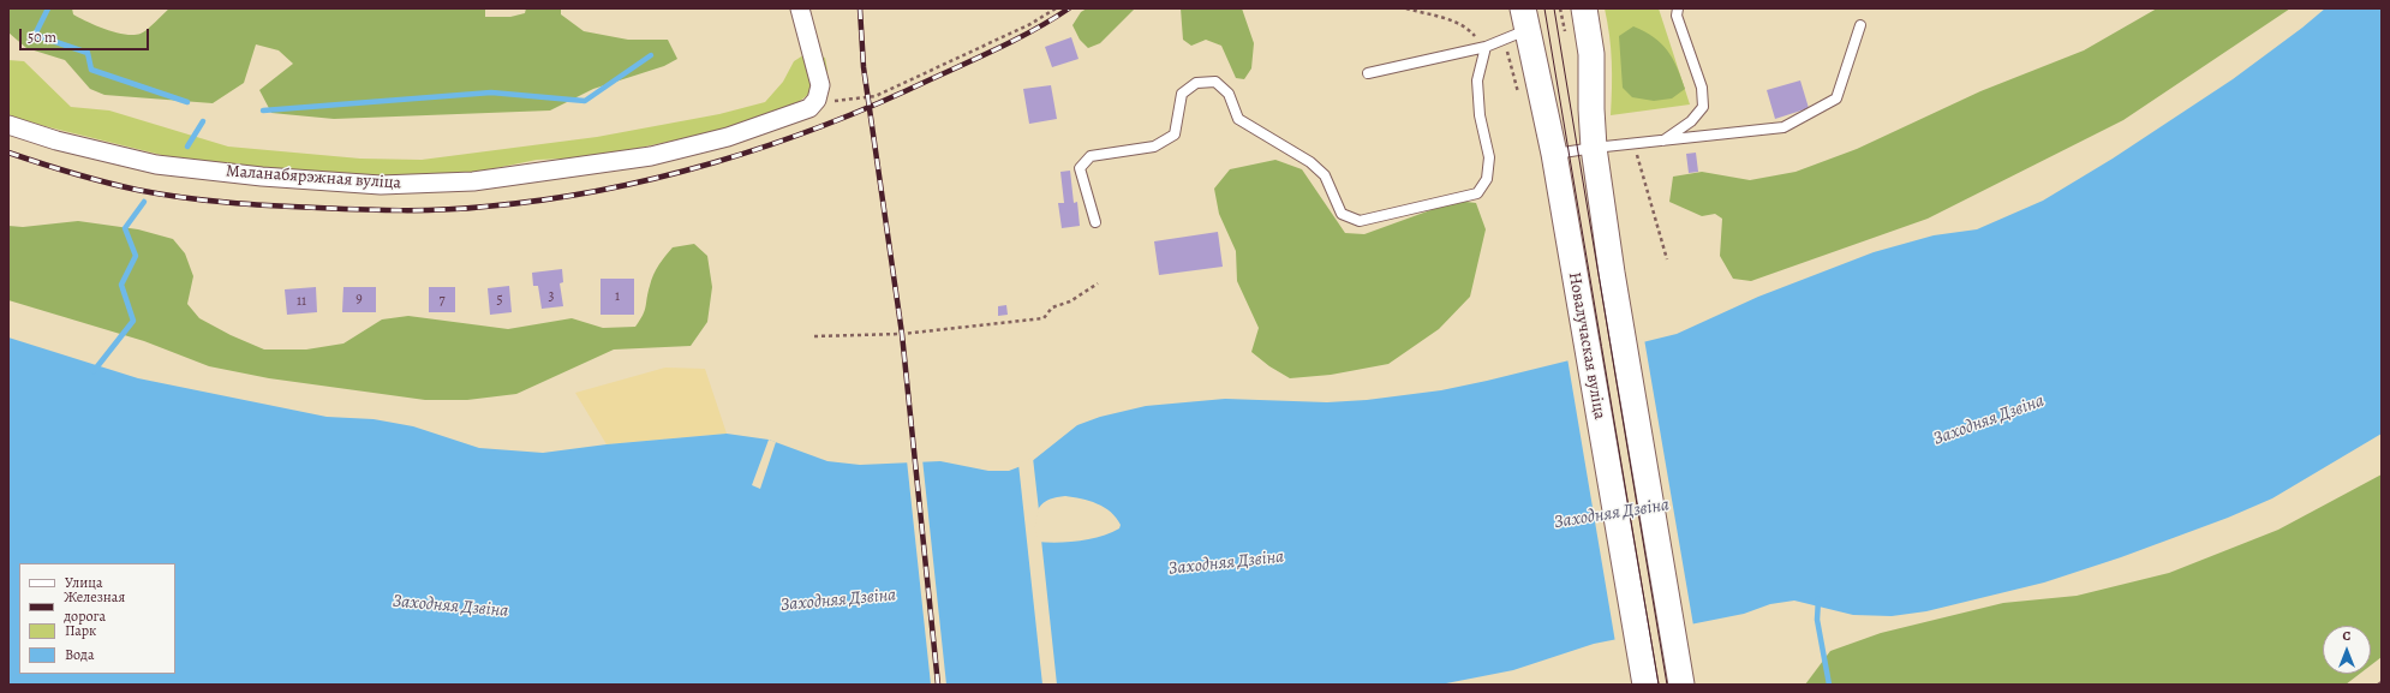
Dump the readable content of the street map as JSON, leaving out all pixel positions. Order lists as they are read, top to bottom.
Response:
{
  "streets": {
    "main road": ["Новалучаская вуліца"],
    "street": ["Маланабярэжная вуліца"]
  },
  "water": ["Заходняя Дзвіна"],
  "house_numbers": [
    "3",
    "1",
    "9",
    "7",
    "5",
    "11"
  ],
  "legend": [
    "Улица",
    "Железная дорога",
    "Парк",
    "Вода"
  ],
  "scale_bar": "50 m",
  "north": "top"
}
